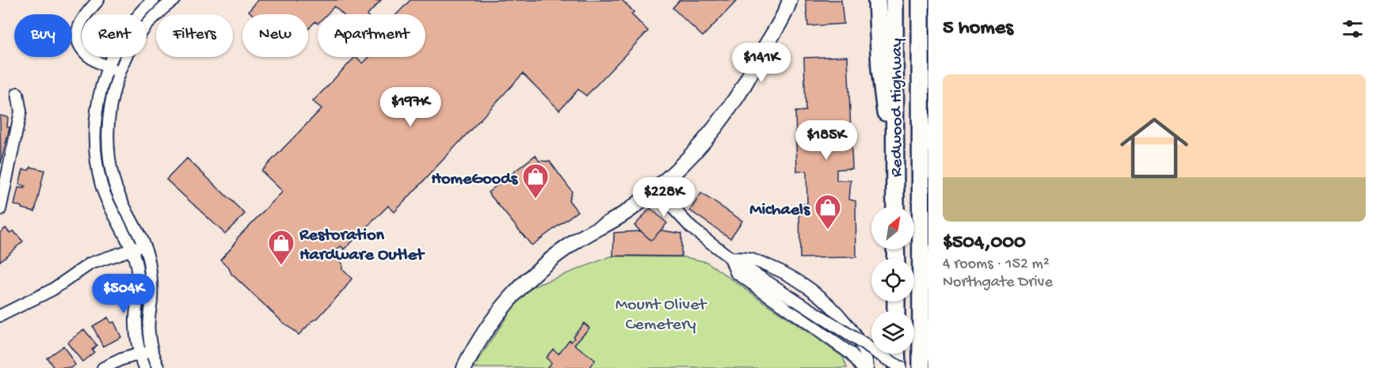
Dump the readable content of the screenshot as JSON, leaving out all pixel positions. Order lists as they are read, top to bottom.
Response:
{
  "streets": {
    "highway": ["Redwood Highway"]
  },
  "parks": ["Mount Olivet Cemetery"],
  "places": {
    "shop": ["HomeGoods", "Michaels", "Restoration Hardware Outlet"]
  },
  "north": "top right",
  "page": {
    "heading": "5 homes",
    "chip": [
      "Buy",
      "Rent",
      "Filters",
      "New",
      "Apartment"
    ],
    "price": [
      "$141K",
      "$197K",
      "$185K",
      "$228K",
      "$504K"
    ],
    "list": [
      {
        "name": "$504,000",
        "note": "4 rooms · 152 m² · Northgate Drive"
      }
    ]
  }
}
